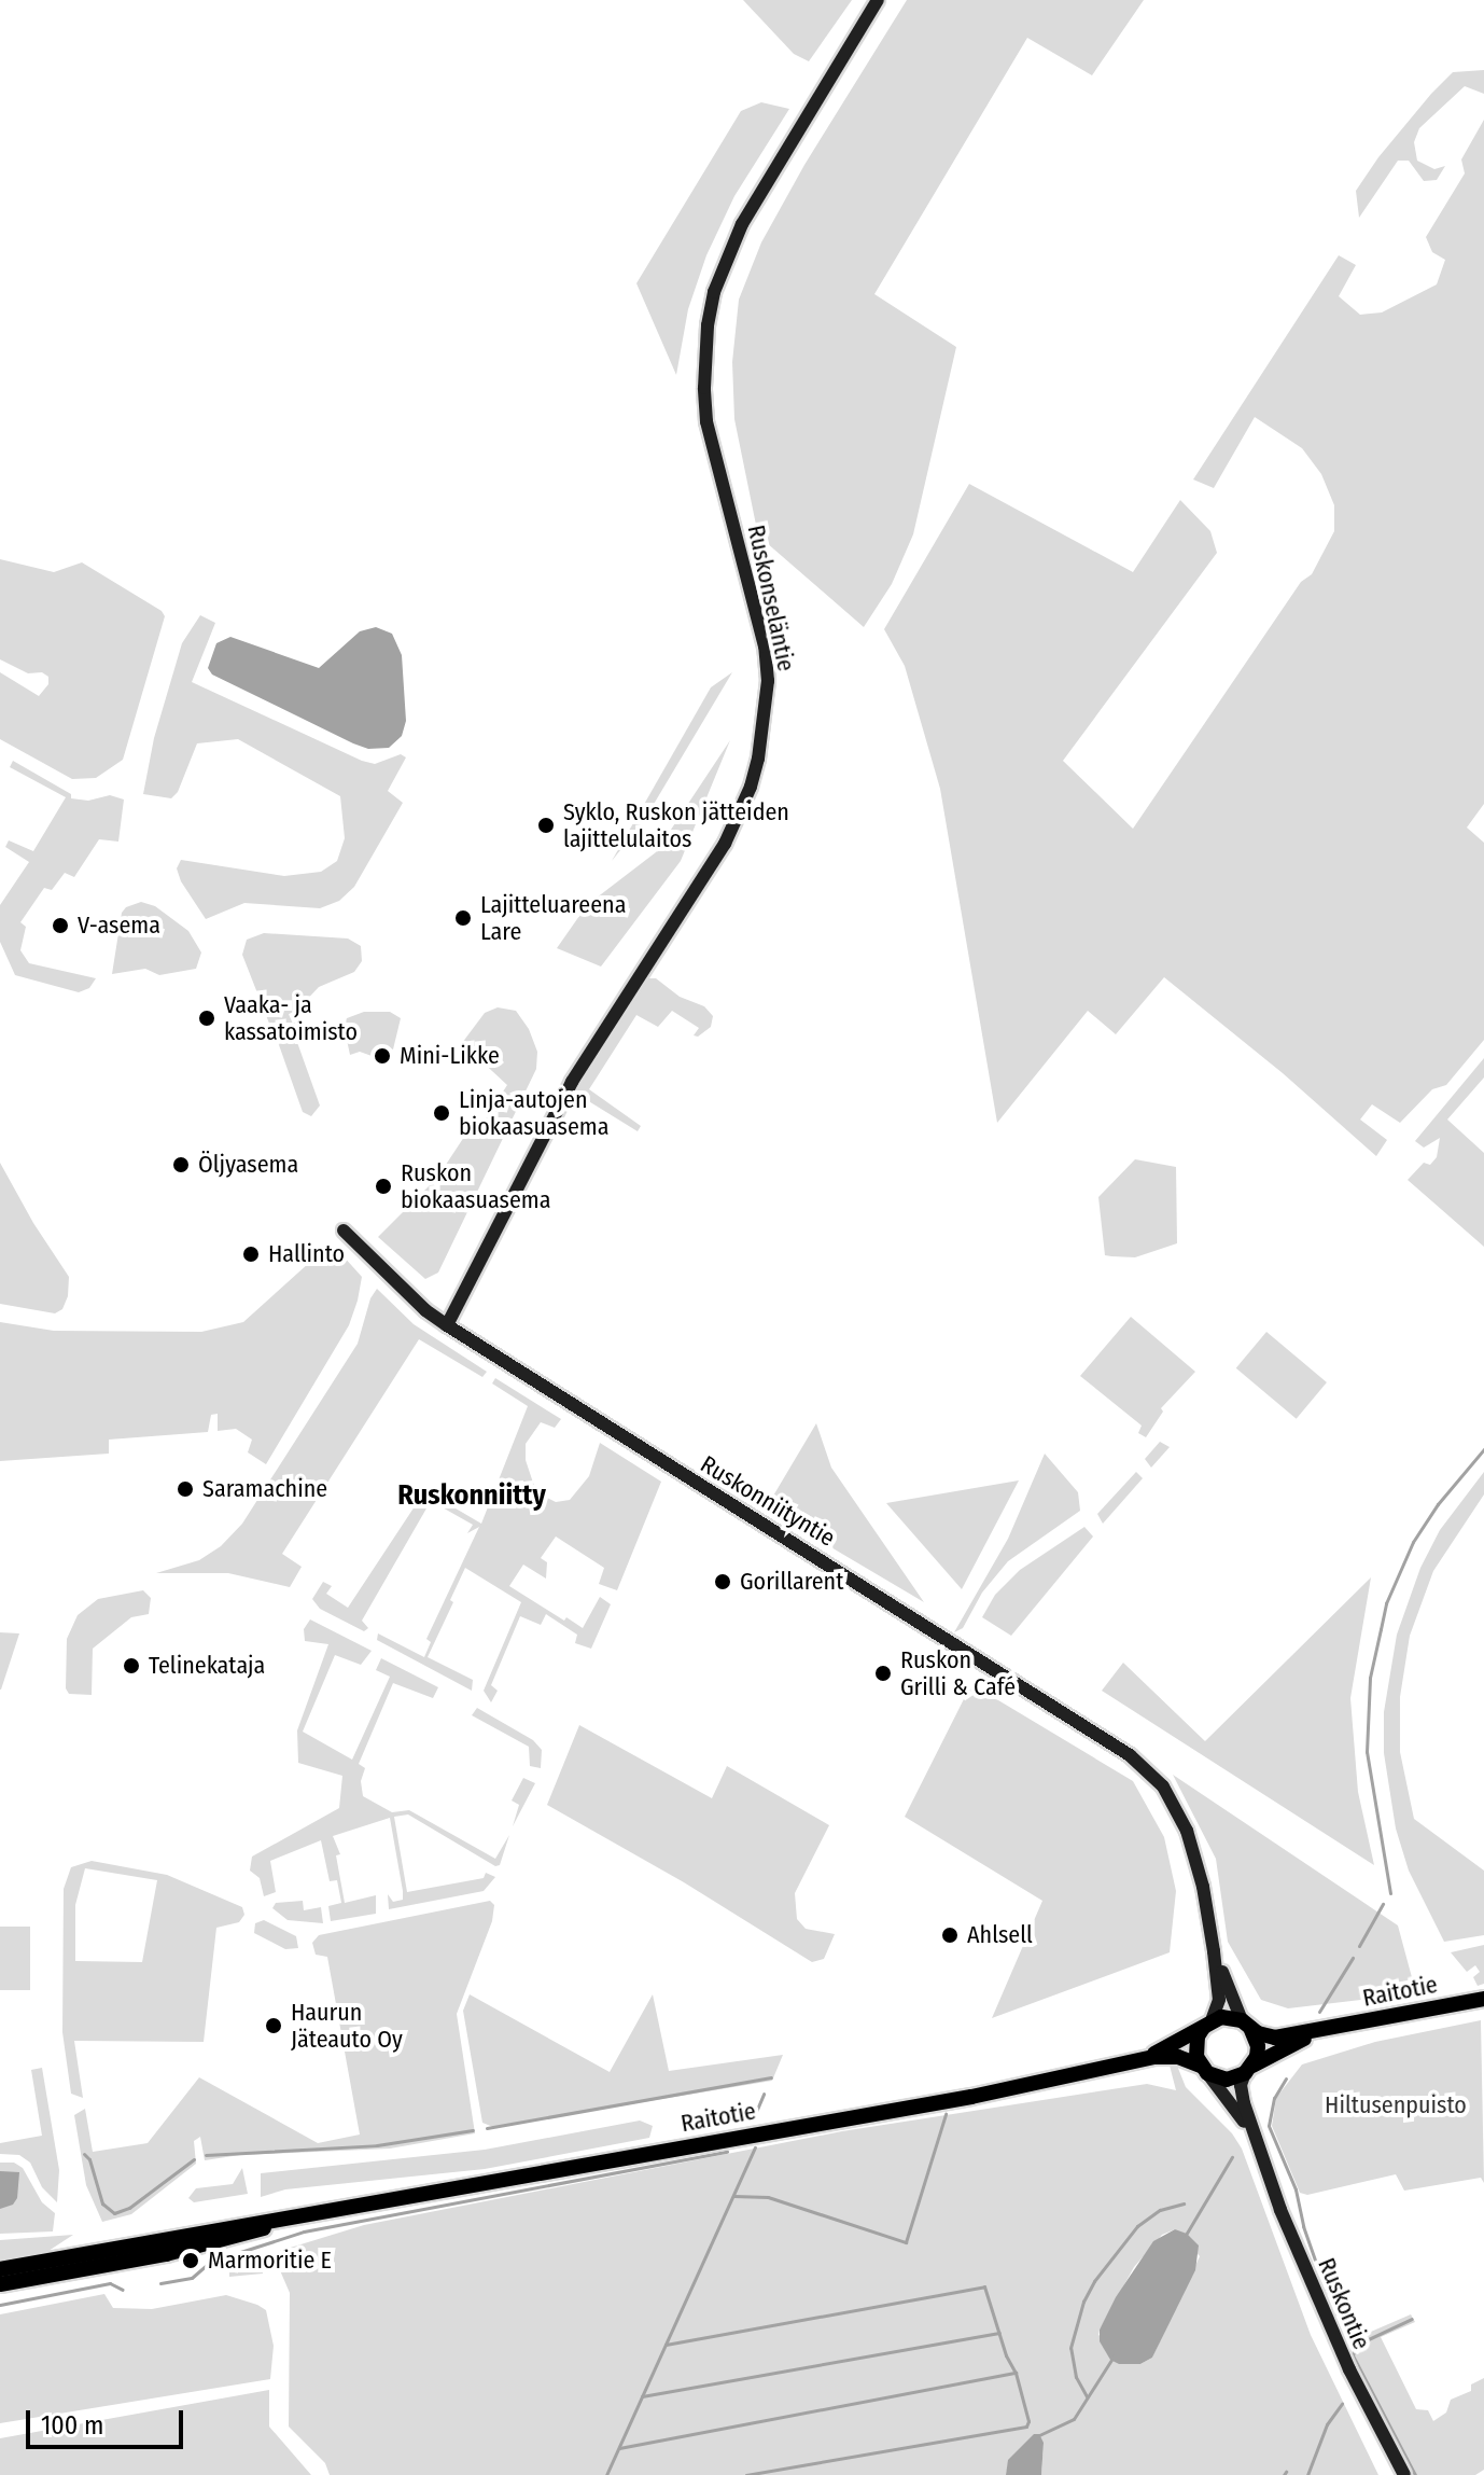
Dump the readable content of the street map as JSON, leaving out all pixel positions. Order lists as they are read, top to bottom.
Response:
{
  "streets": {
    "main road": ["Raitotie"],
    "street": ["Ruskonseläntie", "Ruskonniityntie", "Ruskontie"]
  },
  "crossings": [
    ["Ruskonseläntie", "Ruskonniityntie"],
    ["Ruskonniityntie", "Raitotie"],
    ["Ruskonniityntie", "Ruskontie"],
    ["Raitotie", "Ruskontie"]
  ],
  "districts": ["Ruskonniitty"],
  "parks": ["Hiltusenpuisto"],
  "places": [
    "Syklo, Ruskon jätteiden lajittelulaitos",
    "Lajitteluareena Lare",
    "V-asema",
    "Vaaka- ja kassatoimisto",
    "Mini-Likke",
    "Linja-autojen biokaasuasema",
    "Öljyasema",
    "Ruskon biokaasuasema",
    "Hallinto",
    "Saramachine",
    "Gorillarent",
    "Telinekataja",
    "Ruskon Grilli & Café",
    "Ahlsell",
    "Haurun Jäteauto Oy",
    "Marmoritie E"
  ],
  "scale_bar": "100 m"
}
